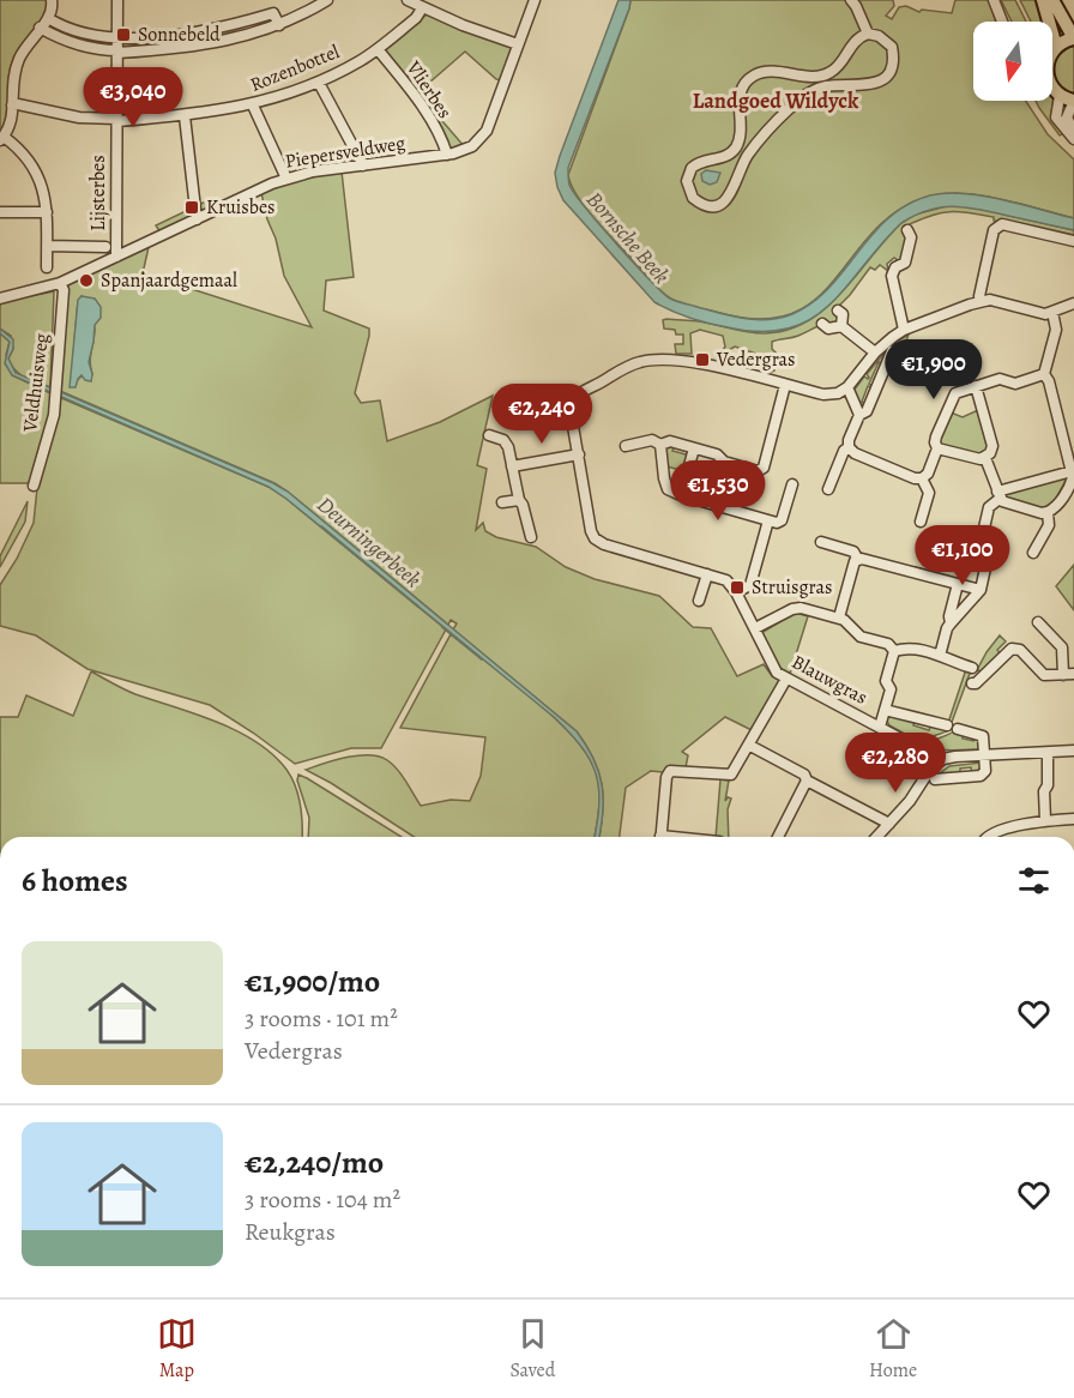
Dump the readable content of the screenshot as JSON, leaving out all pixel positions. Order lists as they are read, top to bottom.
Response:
{
  "streets": {
    "street": [
      "Rozenbottel",
      "Vlierbes",
      "Piepersveldweg",
      "Lijsterbes",
      "Veldhuisweg",
      "Blauwgras"
    ]
  },
  "crossings": [
    ["Rozenbottel", "Vlierbes"],
    ["Rozenbottel", "Lijsterbes"],
    ["Vlierbes", "Piepersveldweg"],
    ["Piepersveldweg", "Lijsterbes"],
    ["Piepersveldweg", "Veldhuisweg"]
  ],
  "districts": ["Landgoed Wildyck"],
  "water": ["Bornsche Beek", "Deurningerbeek"],
  "places": {
    "transit": [
      "Sonnebeld",
      "Kruisbes",
      "Vedergras",
      "Struisgras"
    ],
    "other": ["Spanjaardgemaal"]
  },
  "north": "bottom",
  "page": {
    "price": [
      "€3,040",
      "€1,900",
      "€2,240",
      "€1,530",
      "€1,100",
      "€2,280"
    ],
    "heading": "6 homes",
    "list": [
      {
        "name": "€1,900/mo",
        "note": "3 rooms · 101 m² · Vedergras"
      },
      {
        "name": "€2,240/mo",
        "note": "3 rooms · 104 m² · Reukgras"
      }
    ],
    "tabs": ["Map", "Saved", "Home"]
  }
}
